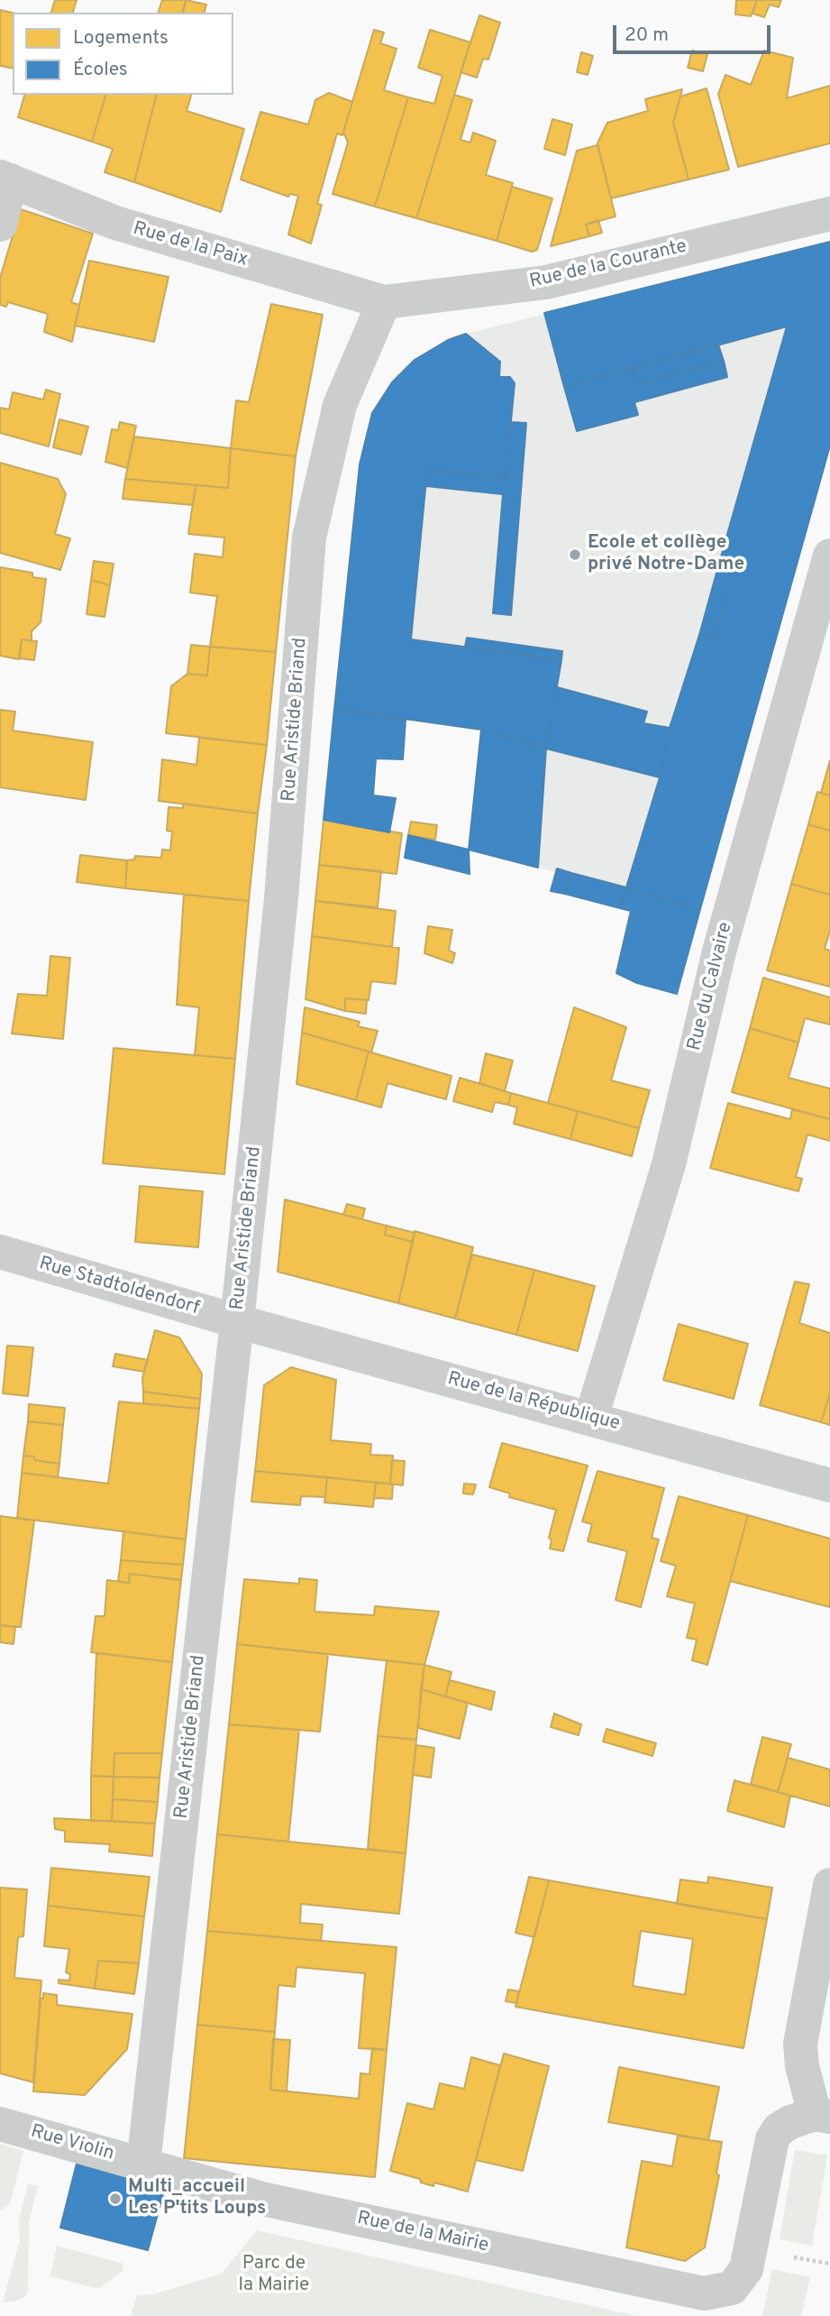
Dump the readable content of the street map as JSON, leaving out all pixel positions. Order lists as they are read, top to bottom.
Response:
{
  "streets": {
    "street": [
      "Rue de la Paix",
      "Rue de la Courante",
      "Rue Aristide Briand",
      "Rue du Calvaire",
      "Rue Stadtoldendorf",
      "Rue de la République",
      "Rue Violin",
      "Rue de la Mairie"
    ]
  },
  "crossings": [
    ["Rue de la Paix", "Rue de la Courante"],
    ["Rue de la Paix", "Rue Aristide Briand"],
    ["Rue de la Courante", "Rue Aristide Briand"],
    ["Rue Aristide Briand", "Rue Stadtoldendorf"],
    ["Rue Aristide Briand", "Rue de la République"],
    ["Rue Aristide Briand", "Rue Violin"],
    ["Rue Aristide Briand", "Rue de la Mairie"],
    ["Rue du Calvaire", "Rue de la République"],
    ["Rue Stadtoldendorf", "Rue de la République"],
    ["Rue Violin", "Rue de la Mairie"]
  ],
  "parks": ["Parc de la Mairie"],
  "places": ["Ecole et collège privé Notre-Dame", "Multi_accueil Les P'tits Loups"],
  "legend": ["Logements", "Écoles"],
  "scale_bar": "20 m"
}
